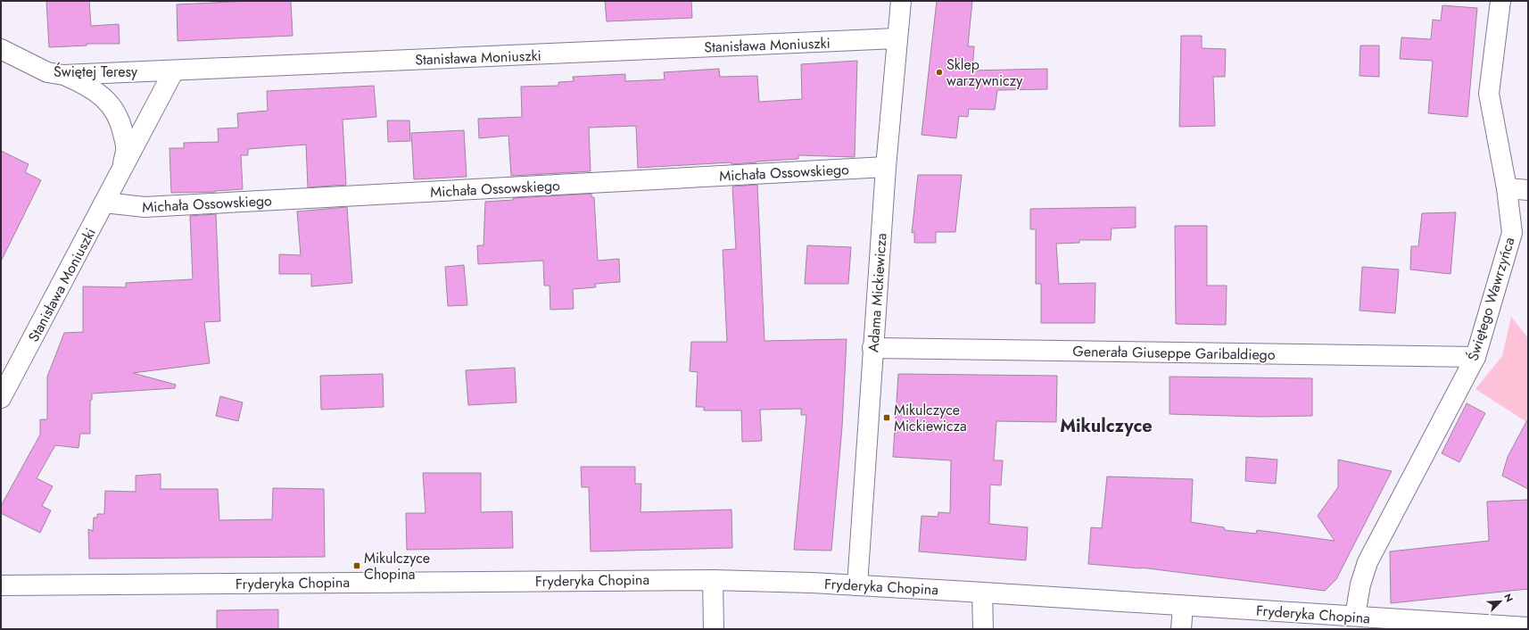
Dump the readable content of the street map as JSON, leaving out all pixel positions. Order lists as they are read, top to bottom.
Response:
{
  "streets": {
    "street": [
      "Stanisława Moniuszki",
      "Świętej Teresy",
      "Michała Ossowskiego",
      "Adama Mickiewicza",
      "Świętego Wawrzyńca",
      "Generała Giuseppe Garibaldiego",
      "Fryderyka Chopina"
    ]
  },
  "crossings": [
    ["Stanisława Moniuszki", "Świętej Teresy"],
    ["Stanisława Moniuszki", "Michała Ossowskiego"],
    ["Stanisława Moniuszki", "Adama Mickiewicza"],
    ["Michała Ossowskiego", "Adama Mickiewicza"],
    ["Adama Mickiewicza", "Generała Giuseppe Garibaldiego"],
    ["Adama Mickiewicza", "Fryderyka Chopina"],
    ["Świętego Wawrzyńca", "Generała Giuseppe Garibaldiego"],
    ["Świętego Wawrzyńca", "Fryderyka Chopina"]
  ],
  "districts": ["Mikulczyce"],
  "places": {
    "other": ["Sklep warzywniczy"],
    "transit": ["Mikulczyce Mickiewicza", "Mikulczyce Chopina"]
  },
  "north": "top right"
}
